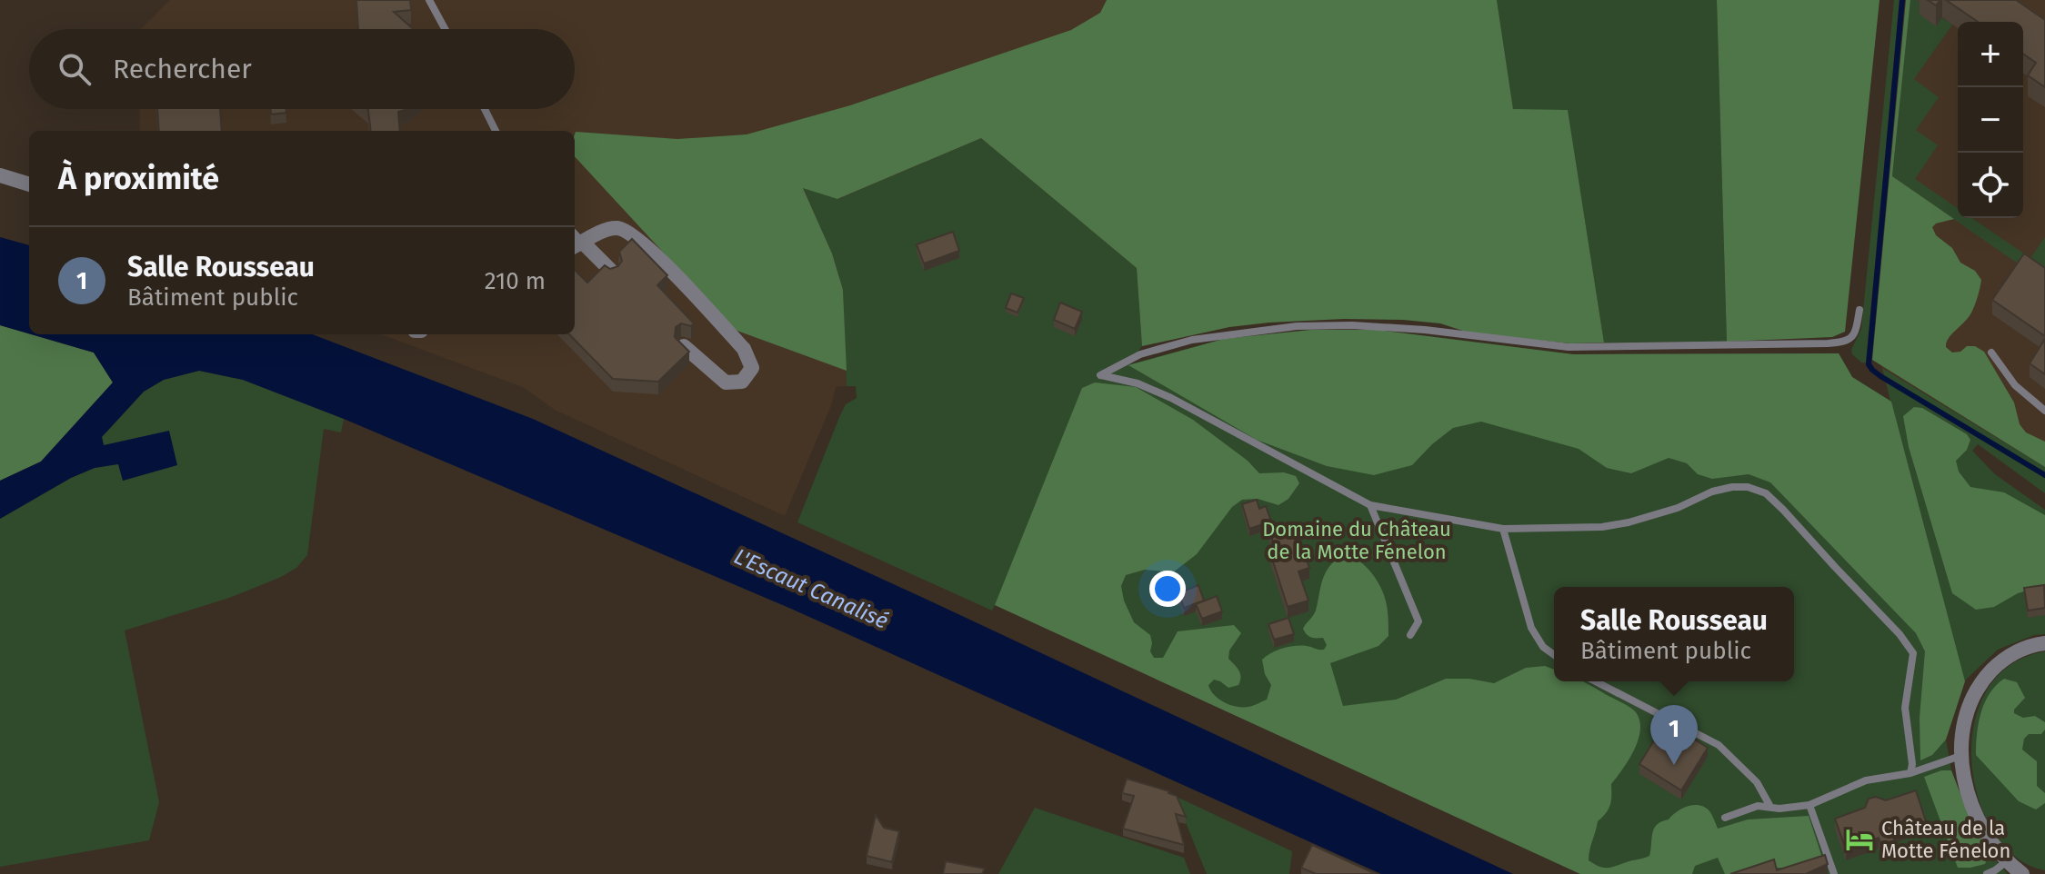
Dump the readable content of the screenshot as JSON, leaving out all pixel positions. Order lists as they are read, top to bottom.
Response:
{
  "water": ["L'Escaut Canalisé"],
  "parks": ["Domaine du Château de la Motte Fénelon"],
  "places": {
    "hotel": ["Château de la Motte Fénelon"]
  },
  "page": {
    "map_buttons": ["+", "−"],
    "search": "Rechercher",
    "heading": "À proximité",
    "list": [
      {
        "mark": "1",
        "name": "Salle Rousseau",
        "note": "Bâtiment public",
        "value": "210 m"
      }
    ],
    "popup": ["Salle Rousseau", "Bâtiment public"],
    "pins": "1"
  }
}
